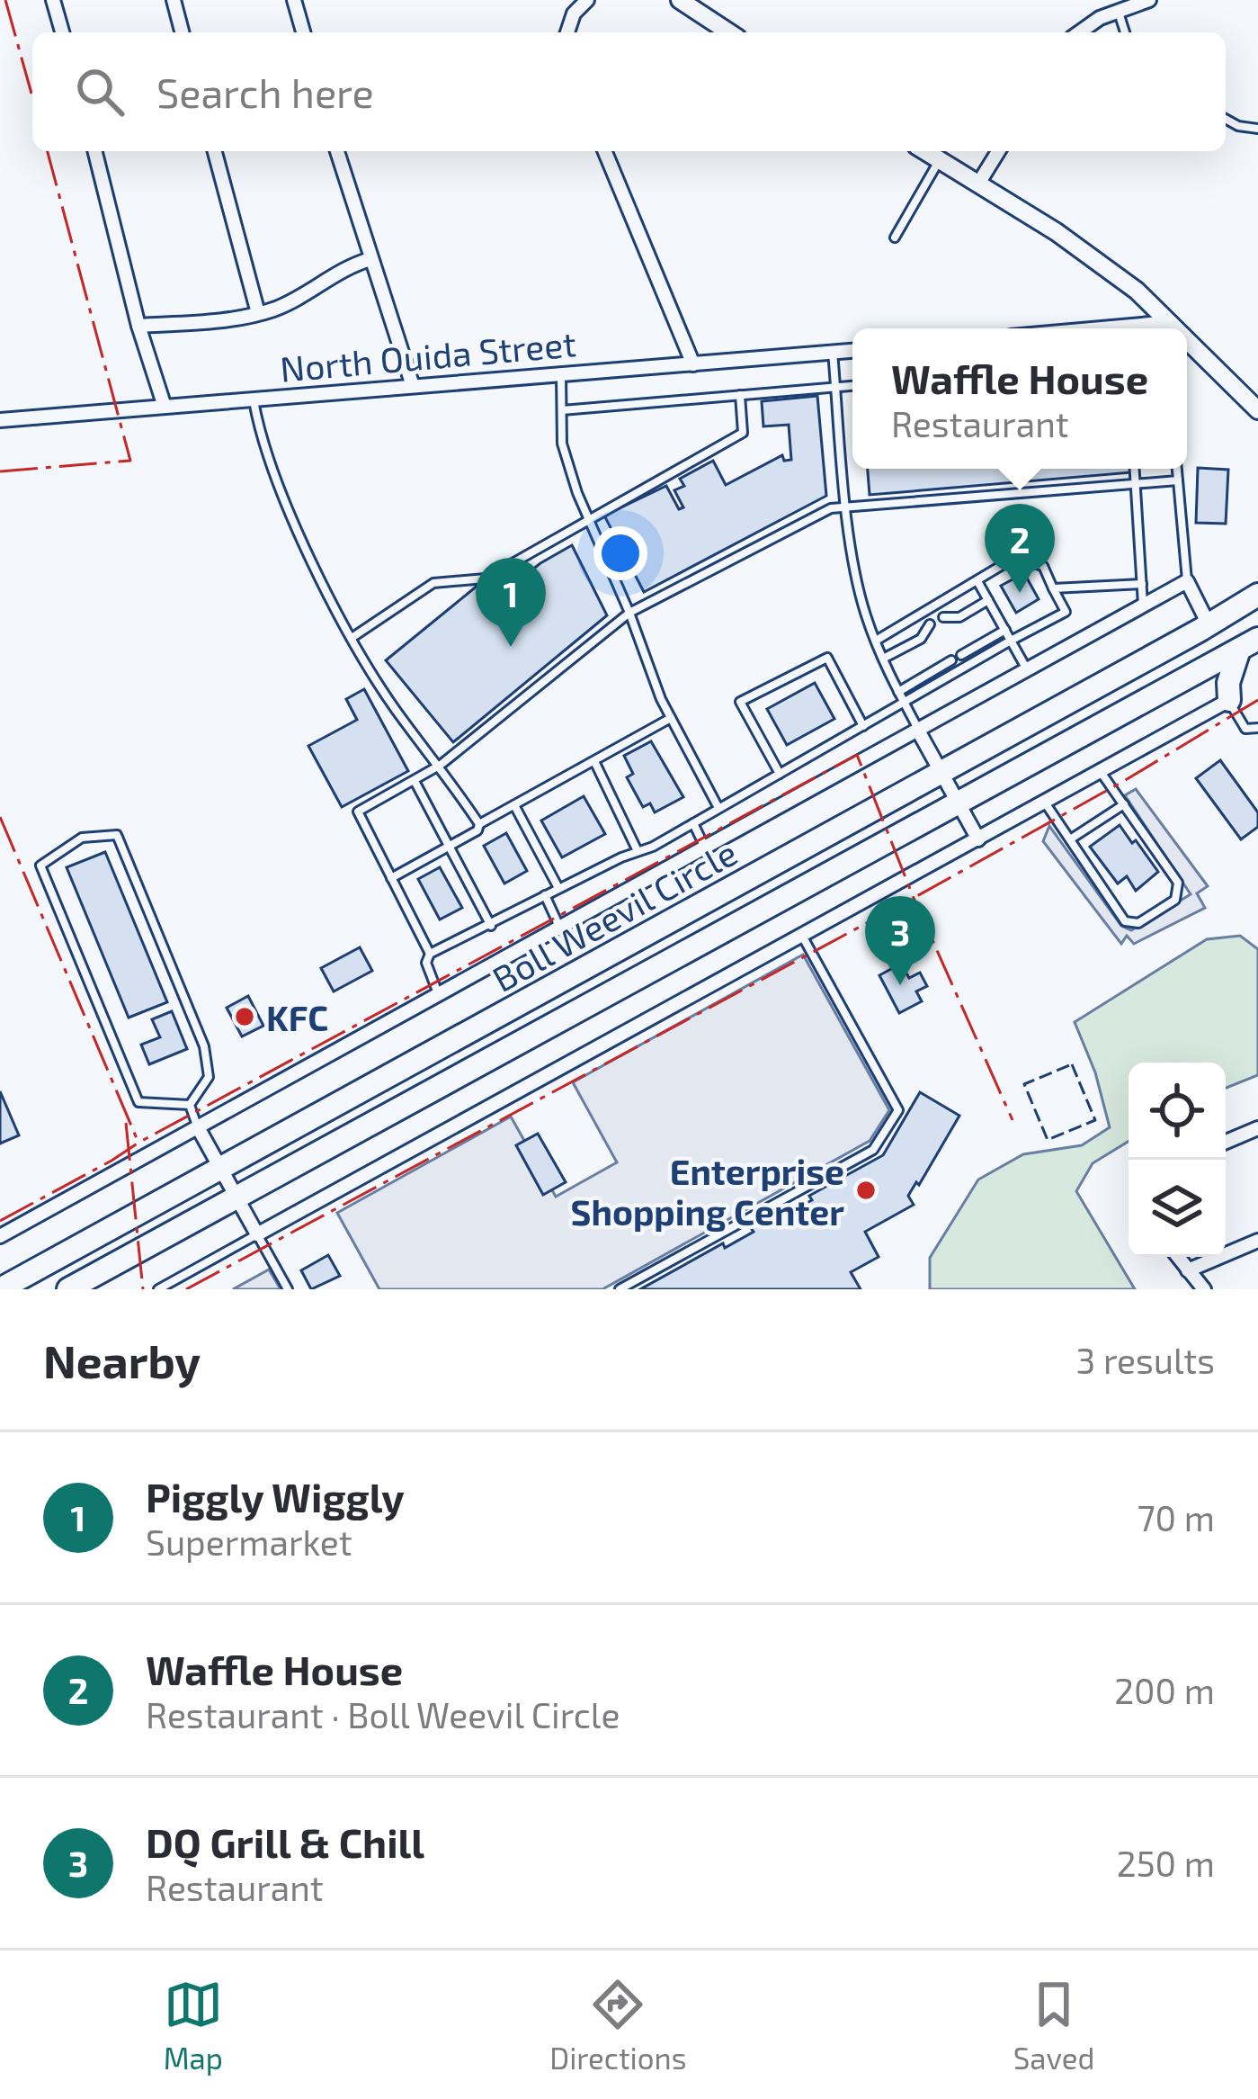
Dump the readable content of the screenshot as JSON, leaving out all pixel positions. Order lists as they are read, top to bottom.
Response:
{
  "streets": {
    "highway": ["Boll Weevil Circle"],
    "street": ["North Ouida Street"]
  },
  "places": ["KFC", "Enterprise Shopping Center"],
  "page": {
    "search": "Search here",
    "popup": ["Waffle House", "Restaurant"],
    "pins": ["2", "1", "3"],
    "heading": ["Nearby", "3 results"],
    "list": [
      {
        "mark": "1",
        "name": "Piggly Wiggly",
        "note": "Supermarket",
        "value": "70 m"
      },
      {
        "mark": "2",
        "name": "Waffle House",
        "note": "Restaurant · Boll Weevil Circle",
        "value": "200 m"
      },
      {
        "mark": "3",
        "name": "DQ Grill & Chill",
        "note": "Restaurant",
        "value": "250 m"
      }
    ],
    "nav": ["Map", "Directions", "Saved"]
  }
}
